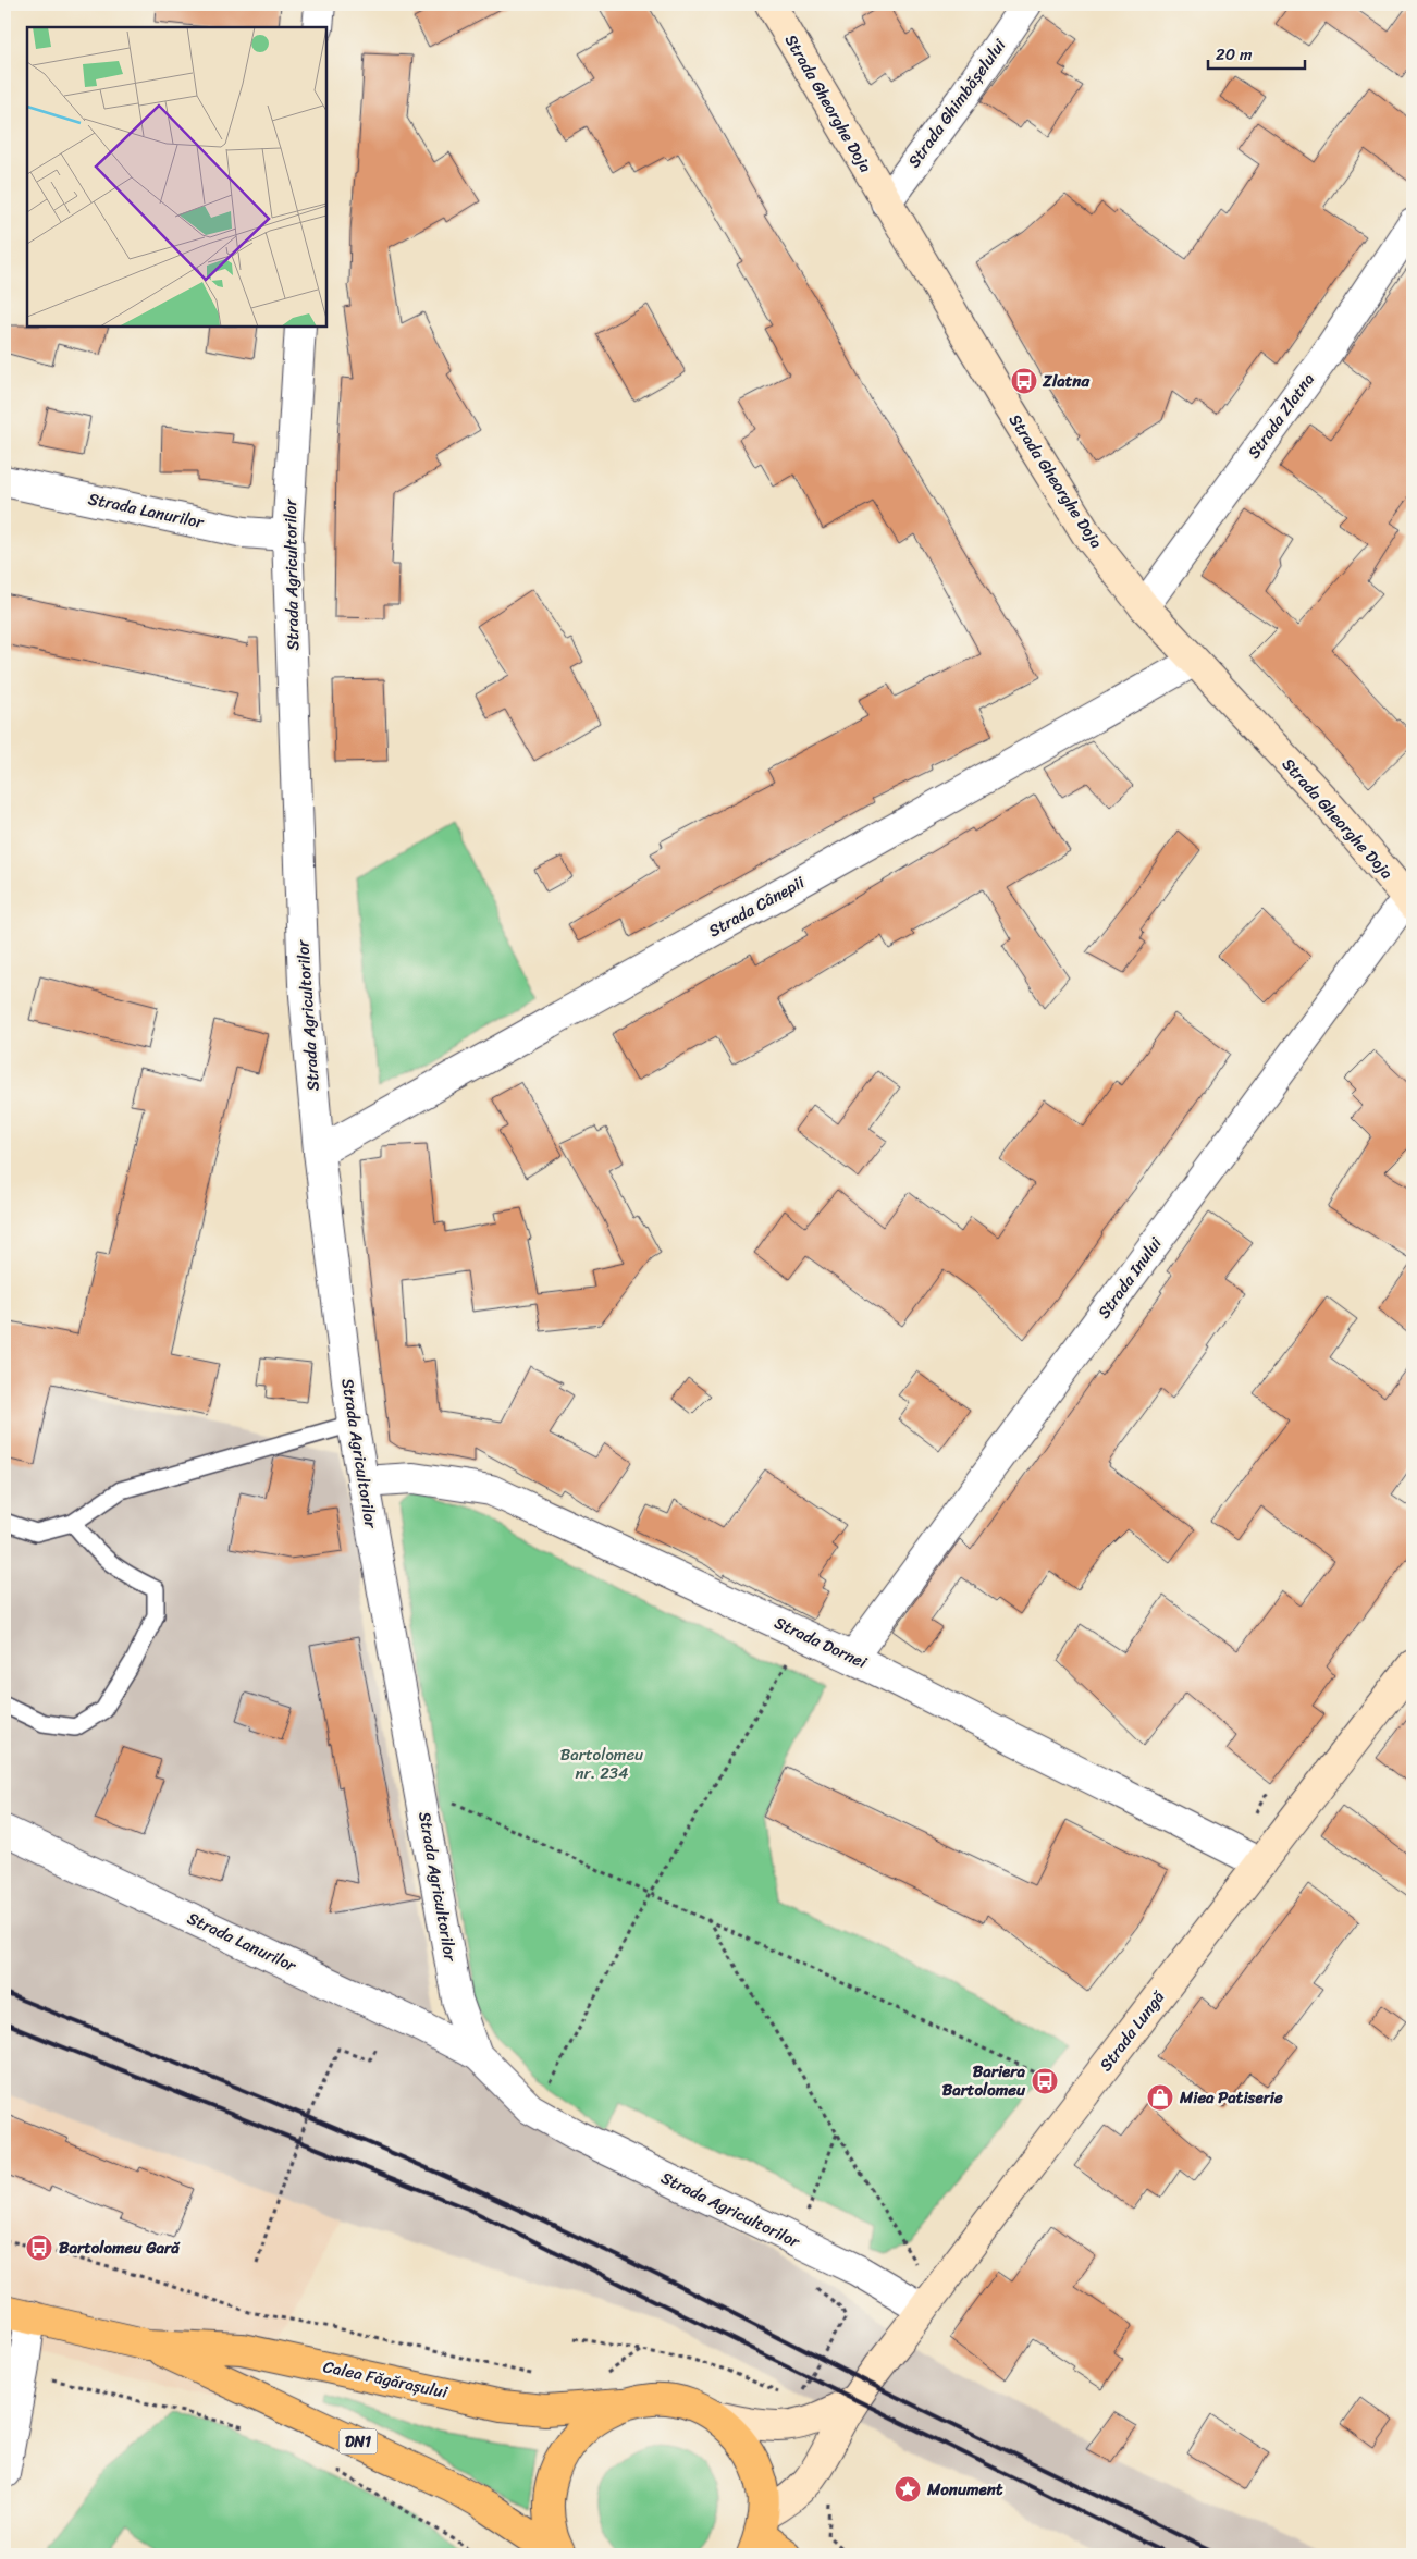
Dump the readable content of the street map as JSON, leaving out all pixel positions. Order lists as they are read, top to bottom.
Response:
{
  "streets": {
    "main road": [
      "Strada Gheorghe Doja",
      "Strada Lungă",
      "Calea Făgărașului",
      "DN1"
    ],
    "street": [
      "Strada Ghimbășelului",
      "Strada Zlatna",
      "Strada Lanurilor",
      "Strada Agricultorilor",
      "Strada Cânepii",
      "Strada Inului",
      "Strada Dornei"
    ]
  },
  "crossings": [
    ["Strada Gheorghe Doja", "Strada Ghimbășelului"],
    ["Strada Gheorghe Doja", "Strada Zlatna"],
    ["Strada Gheorghe Doja", "Strada Cânepii"],
    ["Strada Gheorghe Doja", "Strada Inului"],
    ["Strada Lanurilor", "Strada Agricultorilor"],
    ["Strada Agricultorilor", "Strada Cânepii"],
    ["Strada Agricultorilor", "Strada Dornei"],
    ["Strada Agricultorilor", "Strada Lungă"],
    ["Strada Inului", "Strada Dornei"],
    ["Strada Dornei", "Strada Lungă"],
    ["Strada Lungă", "DN1"],
    ["Calea Făgărașului", "DN1"]
  ],
  "parks": ["Bartolomeu nr. 234"],
  "places": {
    "bus stop": ["Zlatna", "Bariera Bartolomeu", "Bartolomeu Gară"],
    "shop": ["Miea Patiserie"],
    "place": ["Monument"]
  },
  "scale_bar": "20 m"
}
